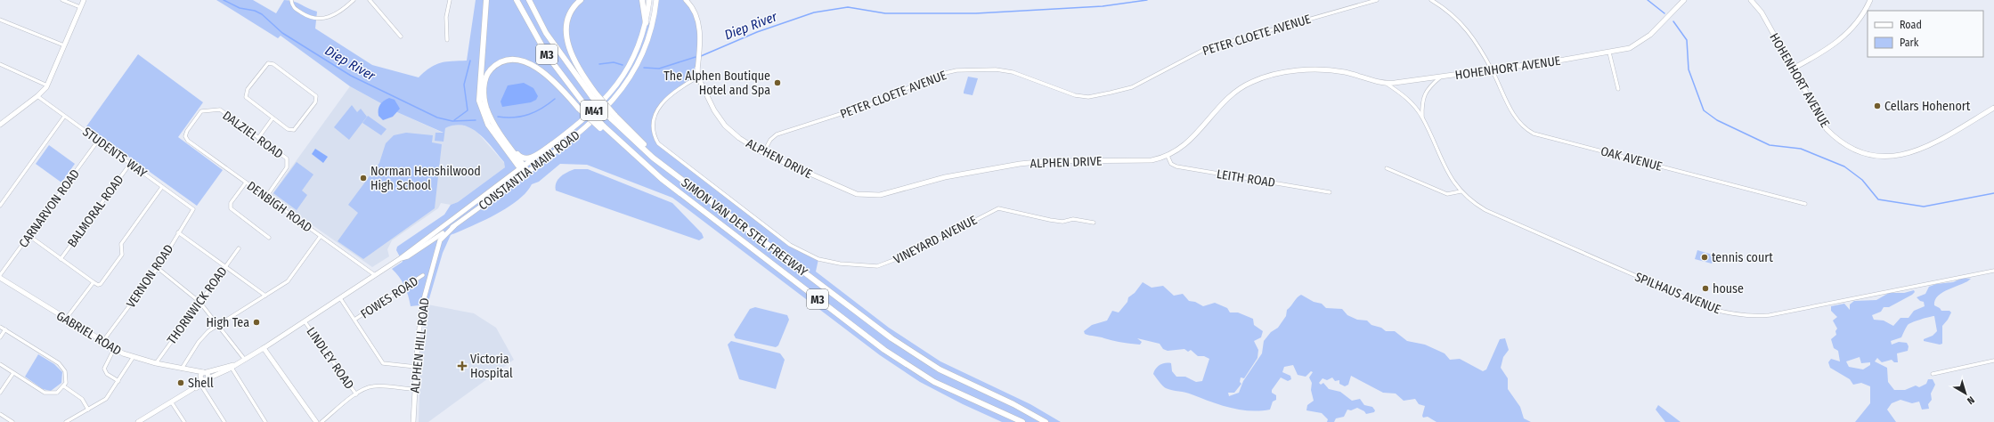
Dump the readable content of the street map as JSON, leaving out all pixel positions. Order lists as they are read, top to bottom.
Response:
{
  "streets": {
    "highway": ["M3", "SIMON VAN DER STEL FREEWAY"],
    "main road": ["M41", "CONSTANTIA MAIN ROAD"],
    "street": [
      "PETER CLOETE AVENUE",
      "HOHENHORT AVENUE",
      "DALZIEL ROAD",
      "STUDENTS WAY",
      "ALPHEN DRIVE",
      "OAK AVENUE",
      "LEITH ROAD",
      "DENBIGH ROAD",
      "CARNARVON ROAD",
      "BALMORAL ROAD",
      "VINEYARD AVENUE",
      "VERNON ROAD",
      "SPILHAUS AVENUE",
      "FOWES ROAD",
      "THORNWICK ROAD",
      "GABRIEL ROAD",
      "ALPHEN HILL ROAD",
      "LINDLEY ROAD"
    ]
  },
  "crossings": [
    ["PETER CLOETE AVENUE", "ALPHEN DRIVE"],
    ["M3", "SIMON VAN DER STEL FREEWAY"],
    ["HOHENHORT AVENUE", "ALPHEN DRIVE"],
    ["HOHENHORT AVENUE", "OAK AVENUE"],
    ["HOHENHORT AVENUE", "SPILHAUS AVENUE"],
    ["M41", "CONSTANTIA MAIN ROAD"],
    ["M41", "GABRIEL ROAD"],
    ["DALZIEL ROAD", "DENBIGH ROAD"],
    ["STUDENTS WAY", "CARNARVON ROAD"],
    ["STUDENTS WAY", "BALMORAL ROAD"],
    ["STUDENTS WAY", "VERNON ROAD"],
    ["ALPHEN DRIVE", "LEITH ROAD"],
    ["ALPHEN DRIVE", "VINEYARD AVENUE"],
    ["ALPHEN DRIVE", "SPILHAUS AVENUE"],
    ["CONSTANTIA MAIN ROAD", "DENBIGH ROAD"],
    ["CONSTANTIA MAIN ROAD", "GABRIEL ROAD"],
    ["CONSTANTIA MAIN ROAD", "ALPHEN HILL ROAD"],
    ["CONSTANTIA MAIN ROAD", "LINDLEY ROAD"],
    ["CARNARVON ROAD", "GABRIEL ROAD"],
    ["VERNON ROAD", "GABRIEL ROAD"],
    ["THORNWICK ROAD", "GABRIEL ROAD"]
  ],
  "water": ["Diep River"],
  "places": {
    "other": [
      "The Alphen Boutique Hotel and Spa",
      "Cellars Hohenort",
      "Norman Henshilwood High School",
      "tennis court",
      "house",
      "High Tea",
      "Shell"
    ],
    "health": ["Victoria Hospital"]
  },
  "legend": ["Road", "Park"],
  "north": "bottom right"
}
